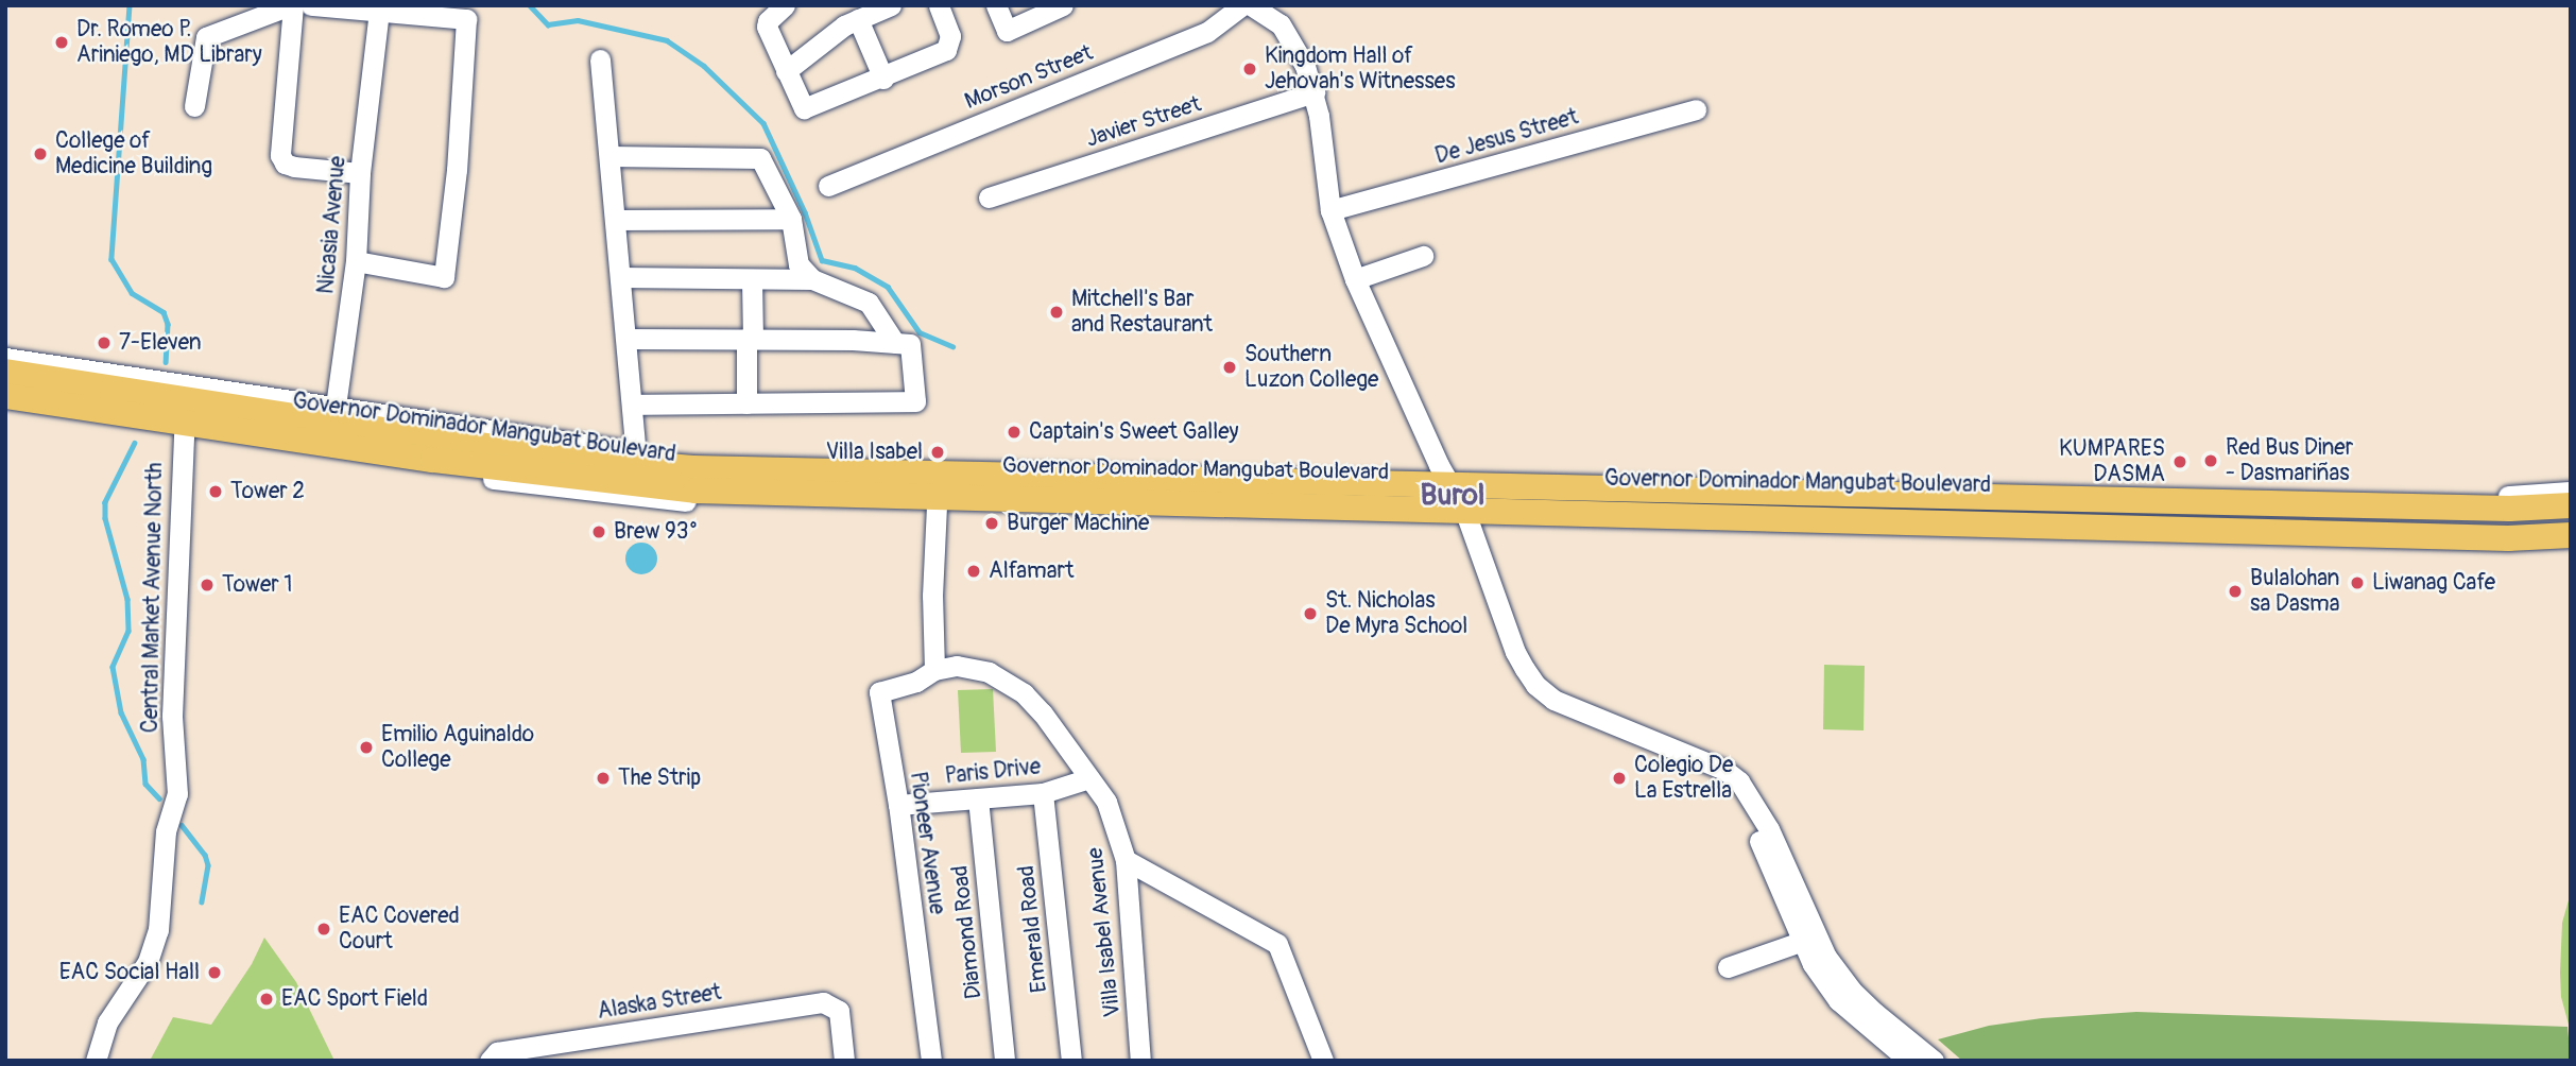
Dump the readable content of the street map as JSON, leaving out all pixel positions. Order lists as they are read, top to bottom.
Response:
{
  "streets": {
    "main road": ["Governor Dominador Mangubat Boulevard"],
    "street": [
      "Morson Street",
      "Javier Street",
      "De Jesus Street",
      "Nicasia Avenue",
      "Central Market Avenue North",
      "Paris Drive",
      "Pioneer Avenue",
      "Emerald Road",
      "Diamond Road",
      "Villa Isabel Avenue",
      "Alaska Street"
    ]
  },
  "crossings": [
    ["Nicasia Avenue", "Governor Dominador Mangubat Boulevard"],
    ["Governor Dominador Mangubat Boulevard", "Central Market Avenue North"],
    ["Paris Drive", "Pioneer Avenue"],
    ["Paris Drive", "Emerald Road"],
    ["Paris Drive", "Diamond Road"],
    ["Paris Drive", "Villa Isabel Avenue"],
    ["Pioneer Avenue", "Villa Isabel Avenue"]
  ],
  "districts": ["Burol"],
  "places": [
    "Dr. Romeo P. Ariniego, MD Library",
    "Kingdom Hall of Jehovah's Witnesses",
    "College of Medicine Building",
    "Mitchell's Bar and Restaurant",
    "7-Eleven",
    "Southern Luzon College",
    "Captain's Sweet Galley",
    "Villa Isabel",
    "Red Bus Diner - Dasmariñas",
    "KUMPARES DASMA",
    "Tower 2",
    "Burger Machine",
    "Brew 93°",
    "Alfamart",
    "Liwanag Cafe",
    "Tower 1",
    "Bulalohan sa Dasma",
    "St. Nicholas De Myra School",
    "Emilio Aguinaldo College",
    "The Strip",
    "Colegio De La Estrella",
    "EAC Covered Court",
    "EAC Social Hall",
    "EAC Sport Field"
  ]
}
